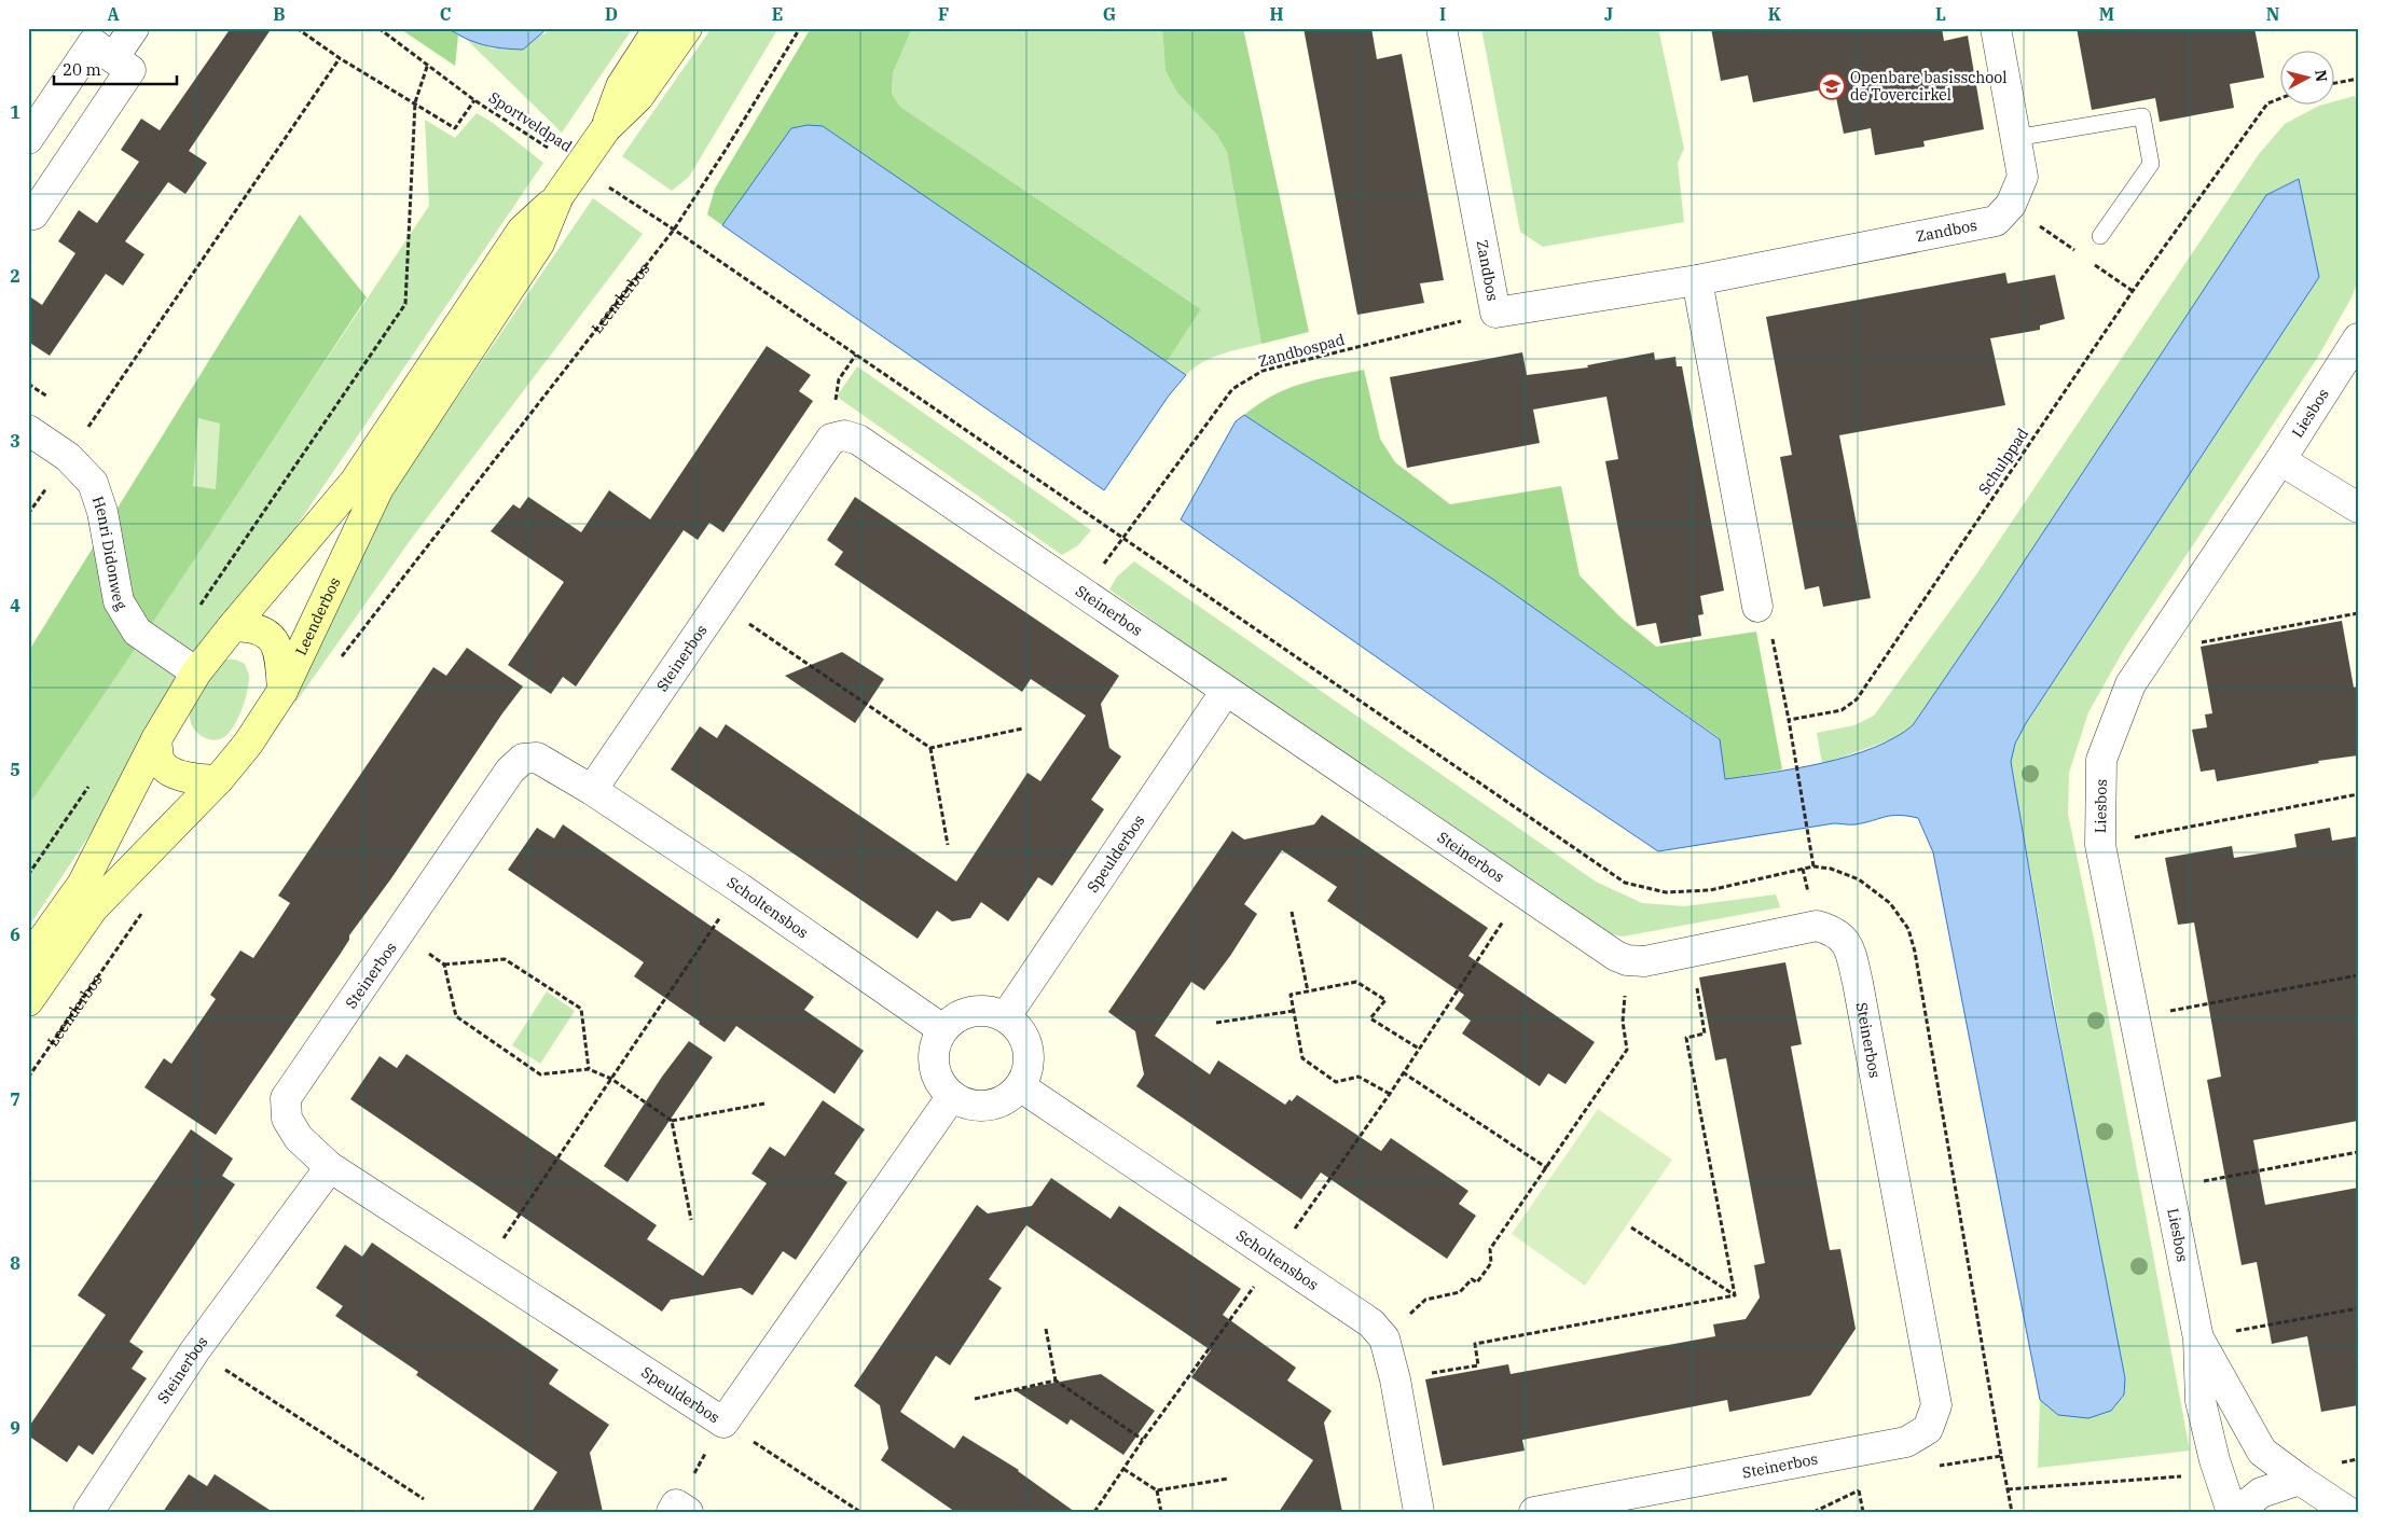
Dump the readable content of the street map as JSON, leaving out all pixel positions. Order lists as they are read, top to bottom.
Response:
{
  "streets": {
    "main road": ["Leenderbos"],
    "street": [
      "Zandbos",
      "Liesbos",
      "Henri Didonweg",
      "Steinerbos",
      "Speulderbos",
      "Scholtensbos"
    ],
    "path": ["Sportveldpad", "Zandbospad", "Schulppad"]
  },
  "crossings": [
    ["Zandbos", "Zandbospad"],
    ["Leenderbos", "Henri Didonweg"],
    ["Steinerbos", "Speulderbos"],
    ["Steinerbos", "Scholtensbos"],
    ["Speulderbos", "Scholtensbos"]
  ],
  "places": {
    "school or university": ["Openbare basisschool de Tovercirkel"]
  },
  "scale_bar": "20 m",
  "north": "right",
  "grid": {
    "columns": [
      "A",
      "B",
      "C",
      "D",
      "E",
      "F",
      "G",
      "H",
      "I",
      "J",
      "K",
      "L",
      "M",
      "N"
    ],
    "rows": [
      "1",
      "2",
      "3",
      "4",
      "5",
      "6",
      "7",
      "8",
      "9"
    ]
  }
}
